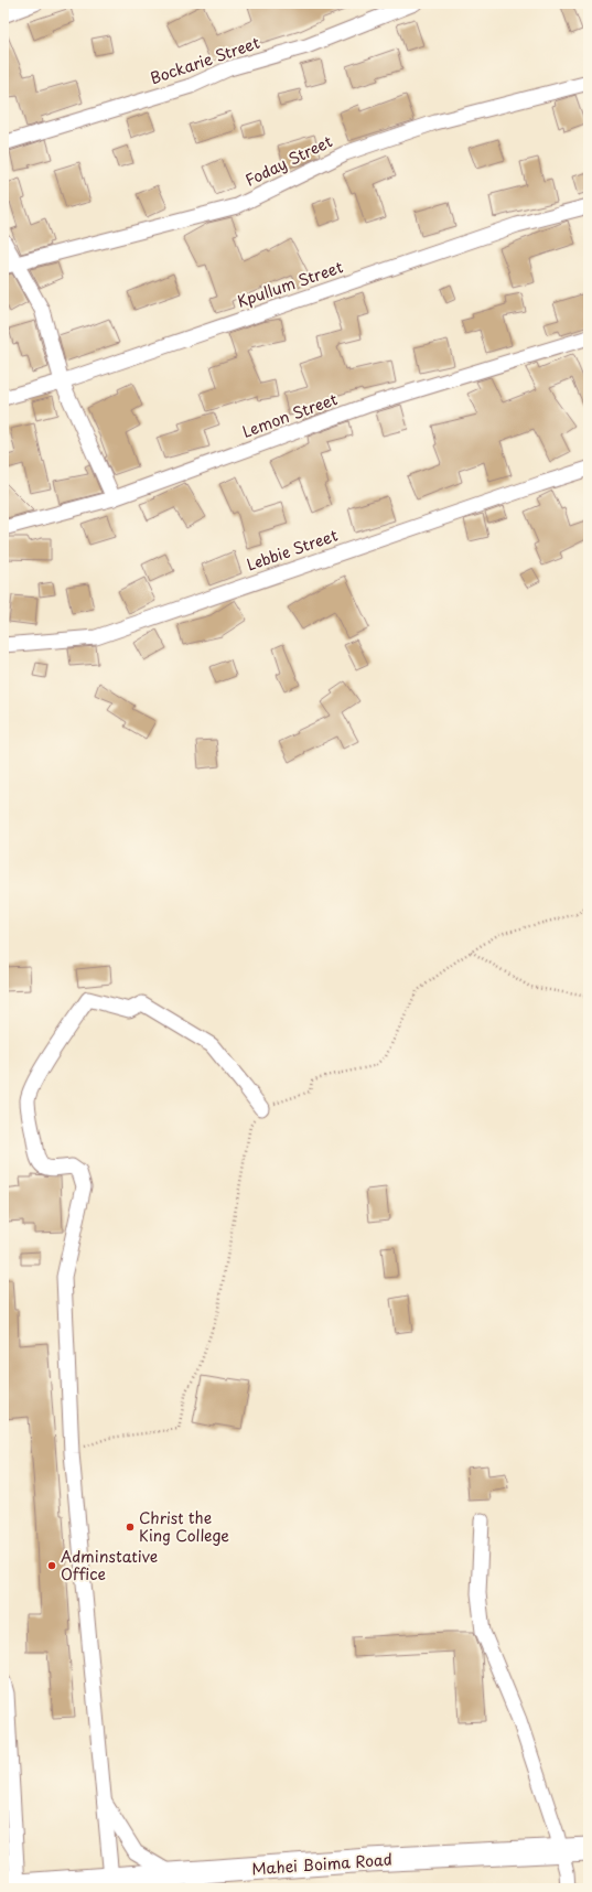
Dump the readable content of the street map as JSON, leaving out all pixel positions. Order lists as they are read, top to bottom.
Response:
{
  "streets": {
    "main road": ["Mahei Boima Road"],
    "street": [
      "Bockarie Street",
      "Foday Street",
      "Kpullum Street",
      "Lemon Street",
      "Lebbie Street"
    ]
  },
  "places": ["Christ the King College", "Adminstative Office"]
}
